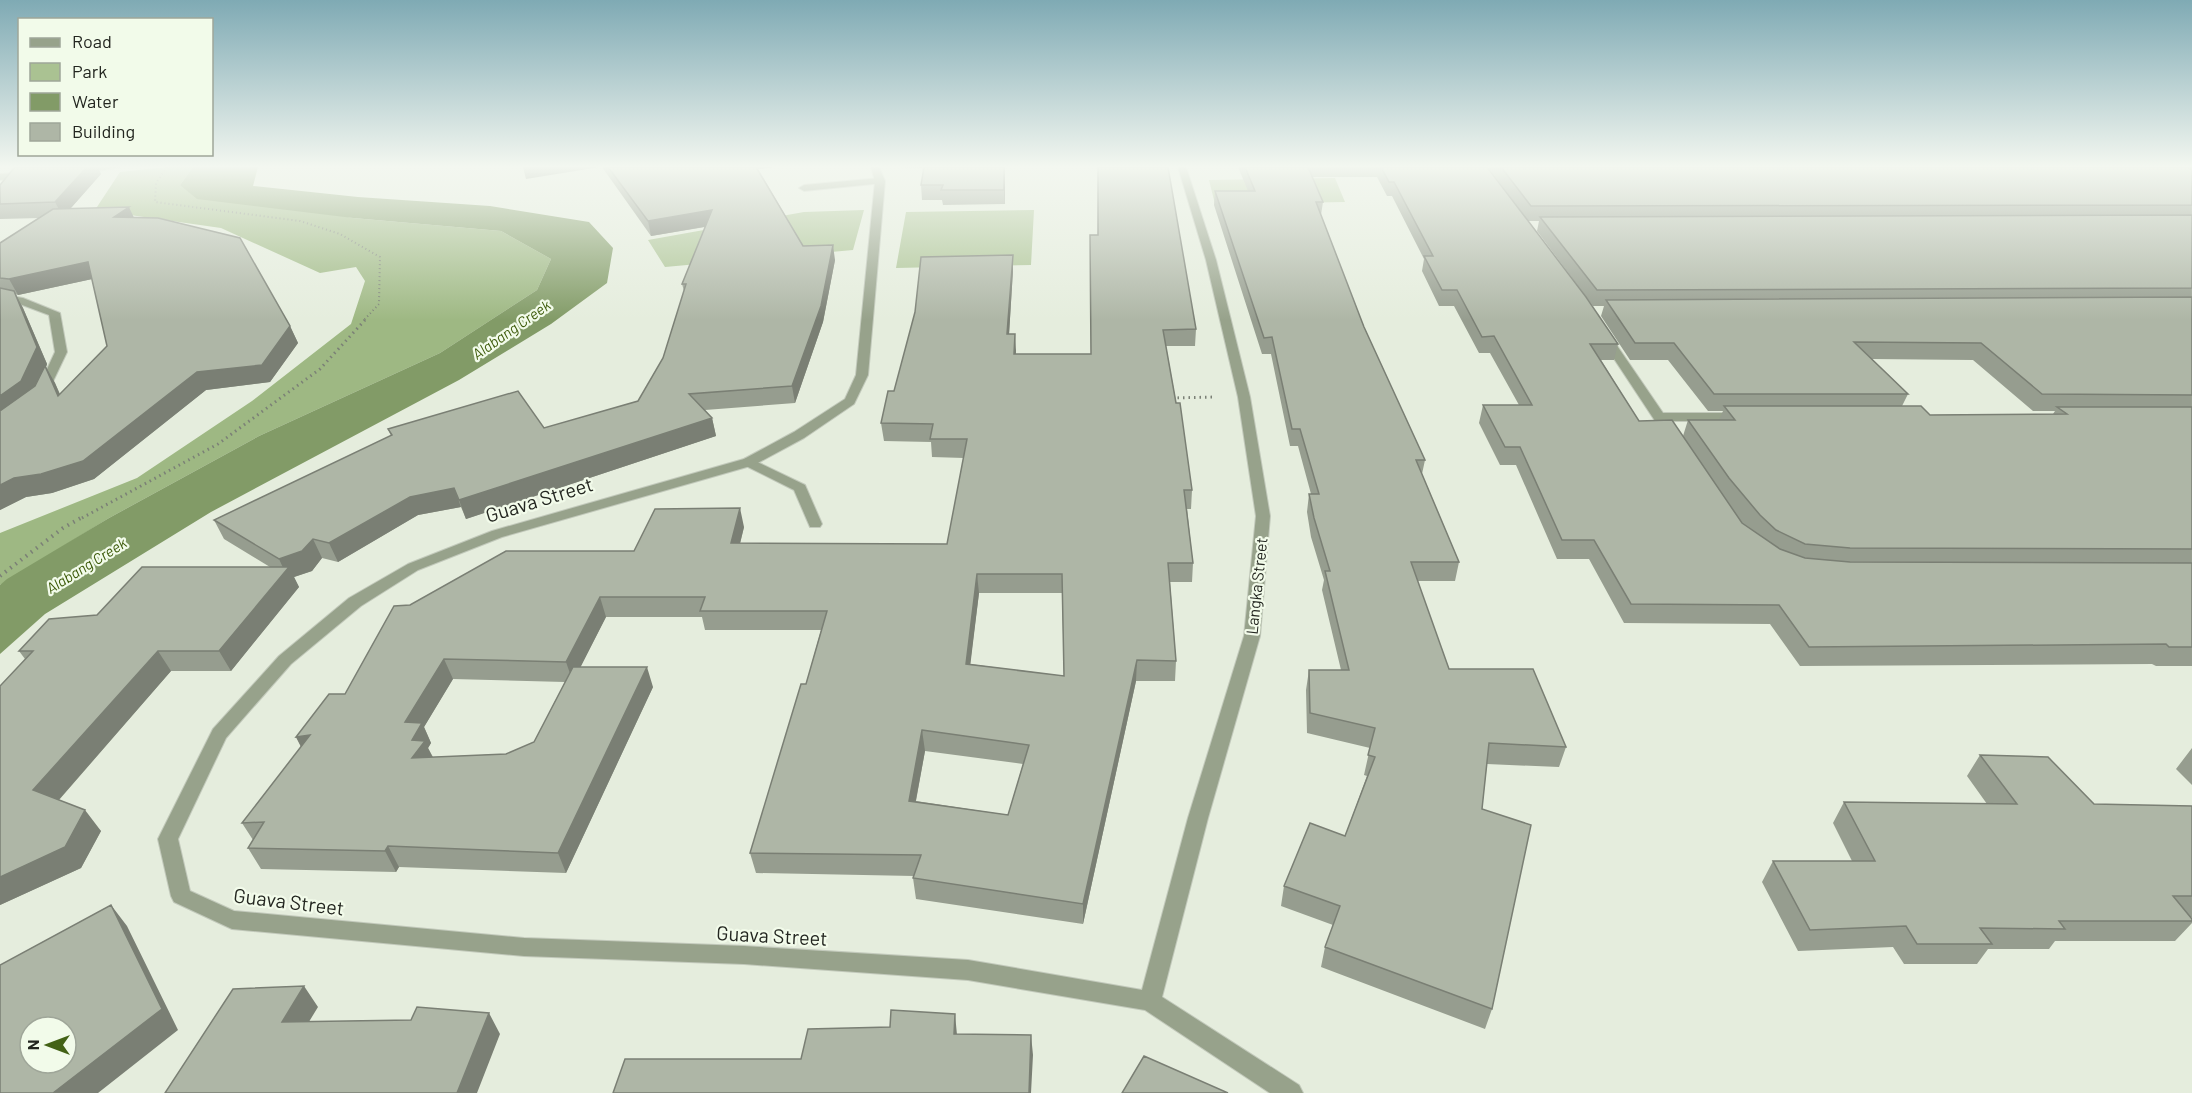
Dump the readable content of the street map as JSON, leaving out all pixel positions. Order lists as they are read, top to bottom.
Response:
{
  "streets": {
    "street": ["Guava Street", "Langka Street"]
  },
  "crossings": [
    ["Guava Street", "Langka Street"]
  ],
  "water": ["Alabang Creek"],
  "legend": [
    "Road",
    "Park",
    "Water",
    "Building"
  ],
  "north": "left"
}
